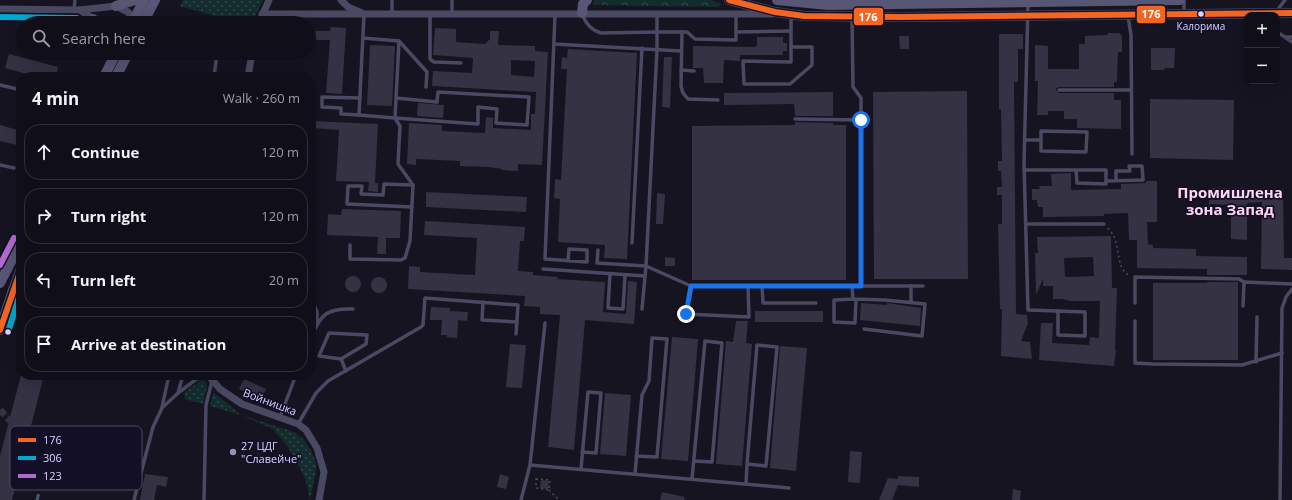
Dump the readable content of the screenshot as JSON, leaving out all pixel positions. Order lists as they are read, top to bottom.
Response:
{
  "streets": {
    "street": ["Войнишка"]
  },
  "districts": ["Промишлена зона Запад"],
  "places": ["Калорима", "27 ЦДГ \"Славейче\""],
  "lines": ["transit line 176", "transit line 306", "transit line 123"],
  "legend": ["176", "306", "123"],
  "page": {
    "map_buttons": ["+", "−"],
    "search": "Search here",
    "heading": ["4 min", "Walk · 260 m"],
    "list": [
      ["Continue", "120 m"],
      ["Turn right", "120 m"],
      ["Turn left", "20 m"],
      "Arrive at destination"
    ]
  }
}
